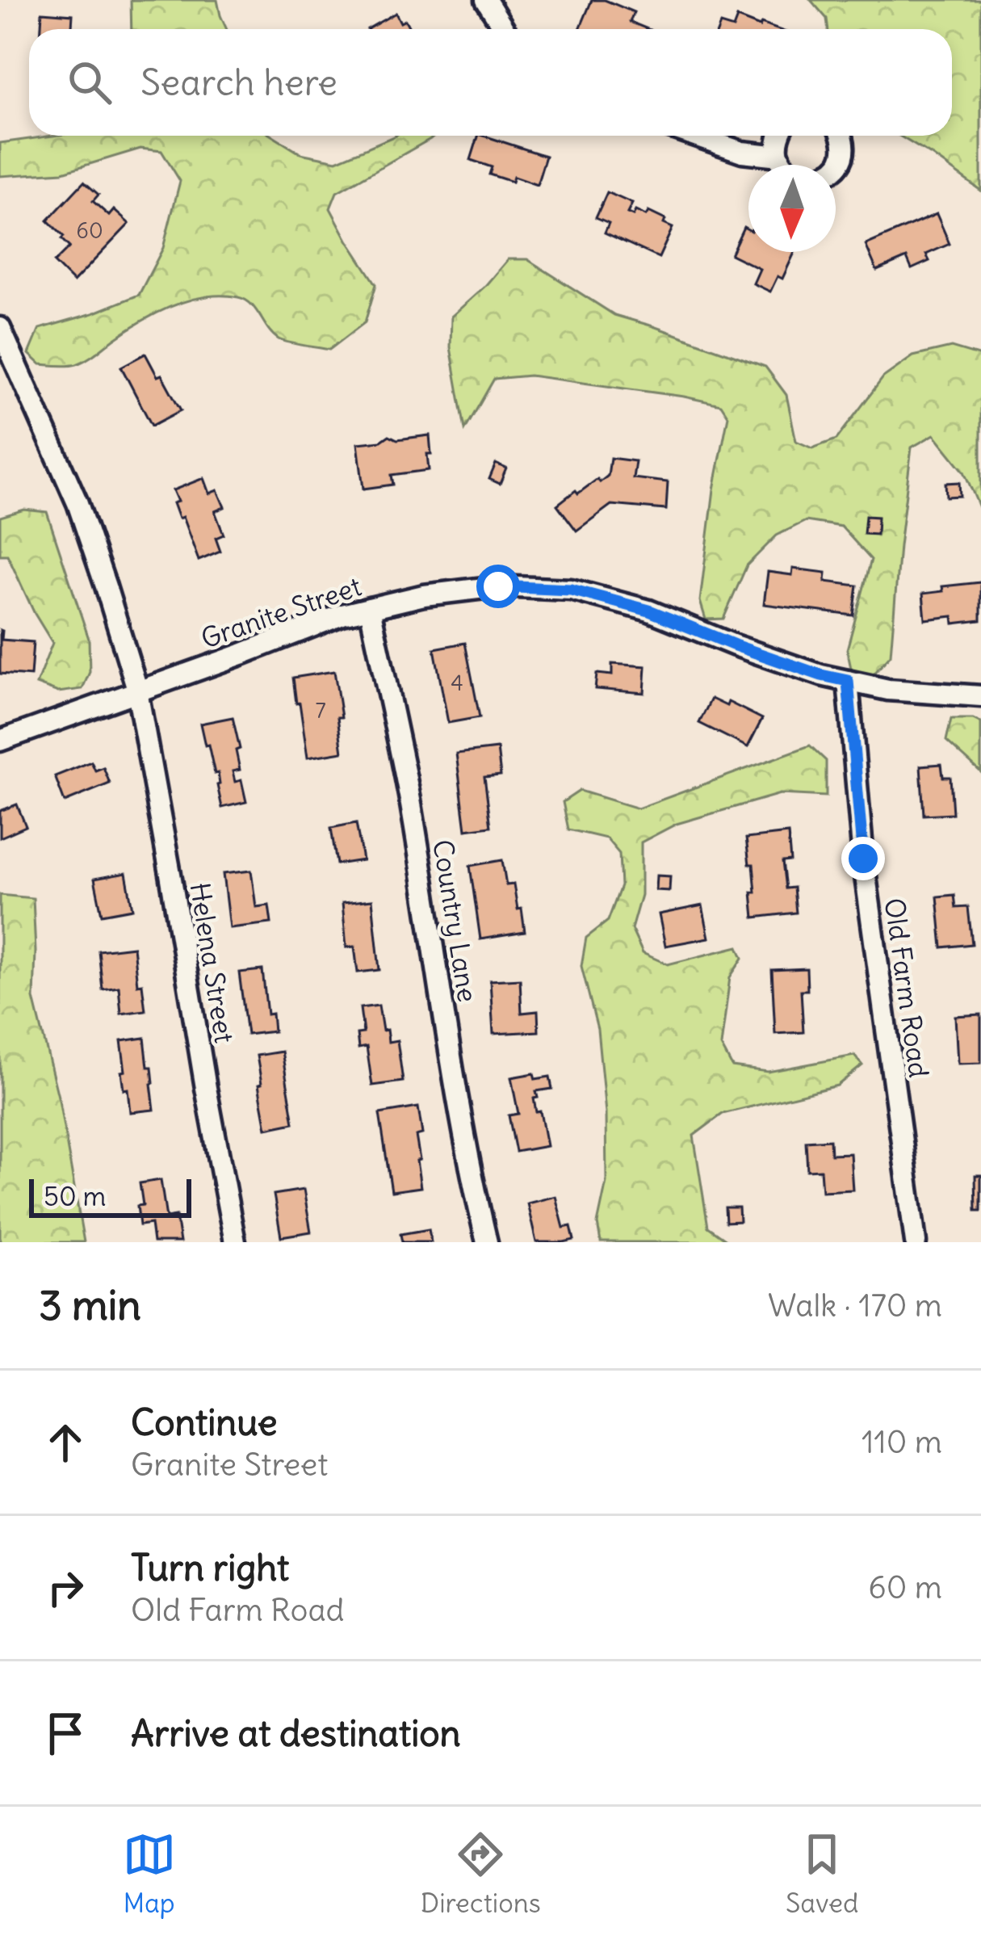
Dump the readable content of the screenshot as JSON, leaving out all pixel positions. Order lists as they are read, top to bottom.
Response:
{
  "streets": {
    "street": [
      "Granite Street",
      "Country Lane",
      "Helena Street",
      "Old Farm Road"
    ]
  },
  "crossings": [
    ["Granite Street", "Country Lane"],
    ["Granite Street", "Helena Street"],
    ["Granite Street", "Old Farm Road"]
  ],
  "house_numbers": ["60", "4", "7"],
  "scale_bar": "50 m",
  "north": "bottom",
  "page": {
    "search": "Search here",
    "scale": "50 m",
    "heading": ["3 min", "Walk · 170 m"],
    "list": [
      ["Continue", "Granite Street", "110 m"],
      ["Turn right", "Old Farm Road", "60 m"],
      "Arrive at destination"
    ],
    "nav": ["Map", "Directions", "Saved"]
  }
}
